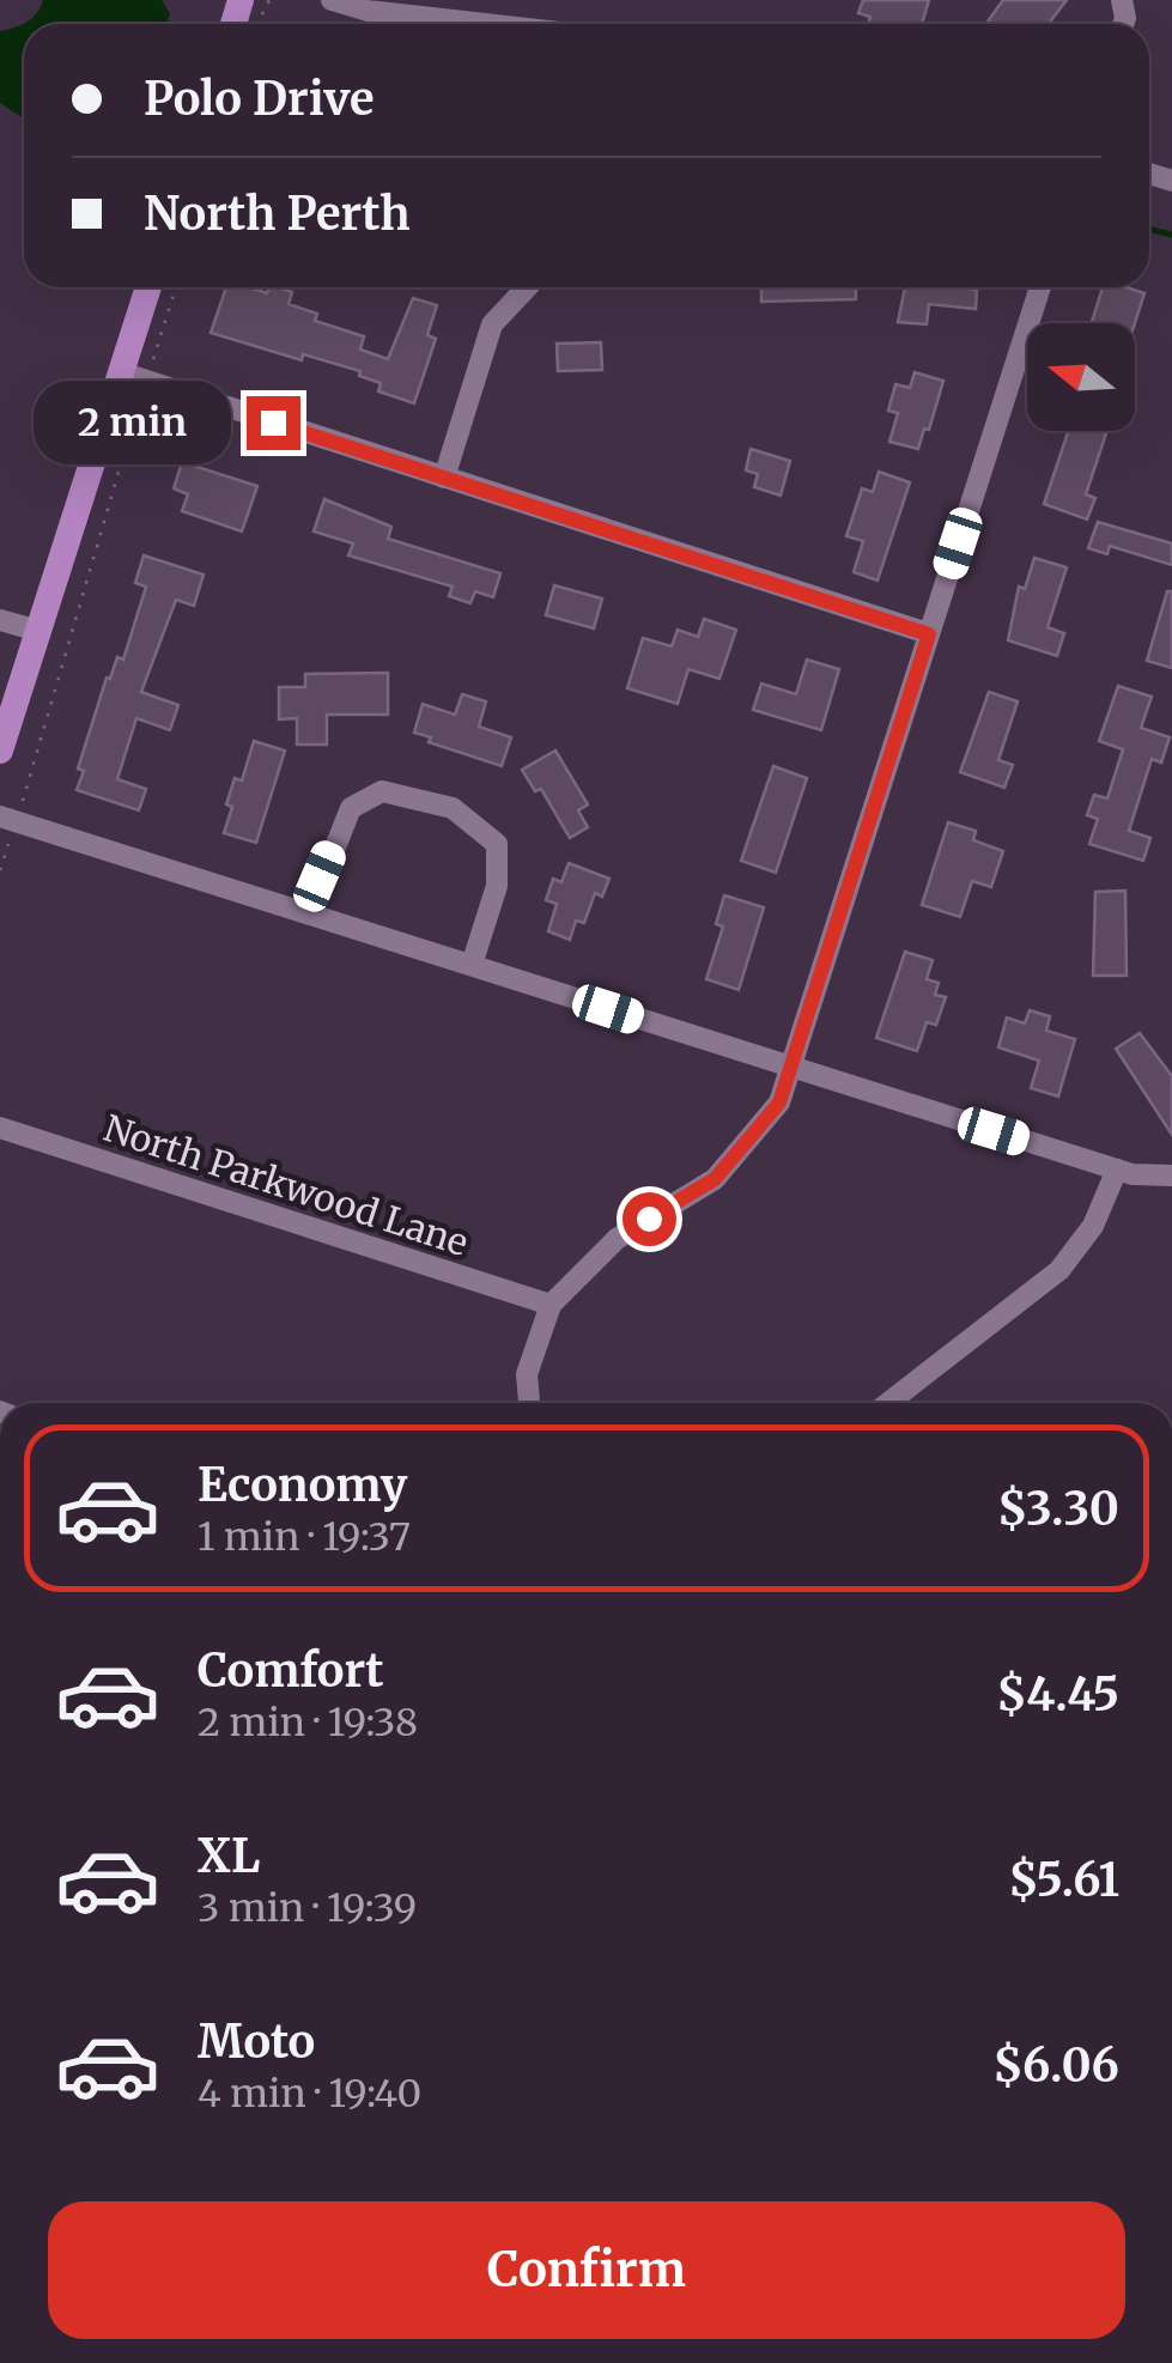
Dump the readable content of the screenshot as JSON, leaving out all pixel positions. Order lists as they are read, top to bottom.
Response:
{
  "streets": {
    "street": ["North Parkwood Lane"]
  },
  "north": "left",
  "page": {
    "banner": ["Polo Drive", "North Perth"],
    "bubble": "2 min",
    "list": [
      {
        "name": "Economy",
        "note": "1 min · 19:37",
        "value": "$3.30"
      },
      {
        "name": "Comfort",
        "note": "2 min · 19:38",
        "value": "$4.45"
      },
      {
        "name": "XL",
        "note": "3 min · 19:39",
        "value": "$5.61"
      },
      {
        "name": "Moto",
        "note": "4 min · 19:40",
        "value": "$6.06"
      }
    ],
    "buttons": "Confirm"
  }
}
